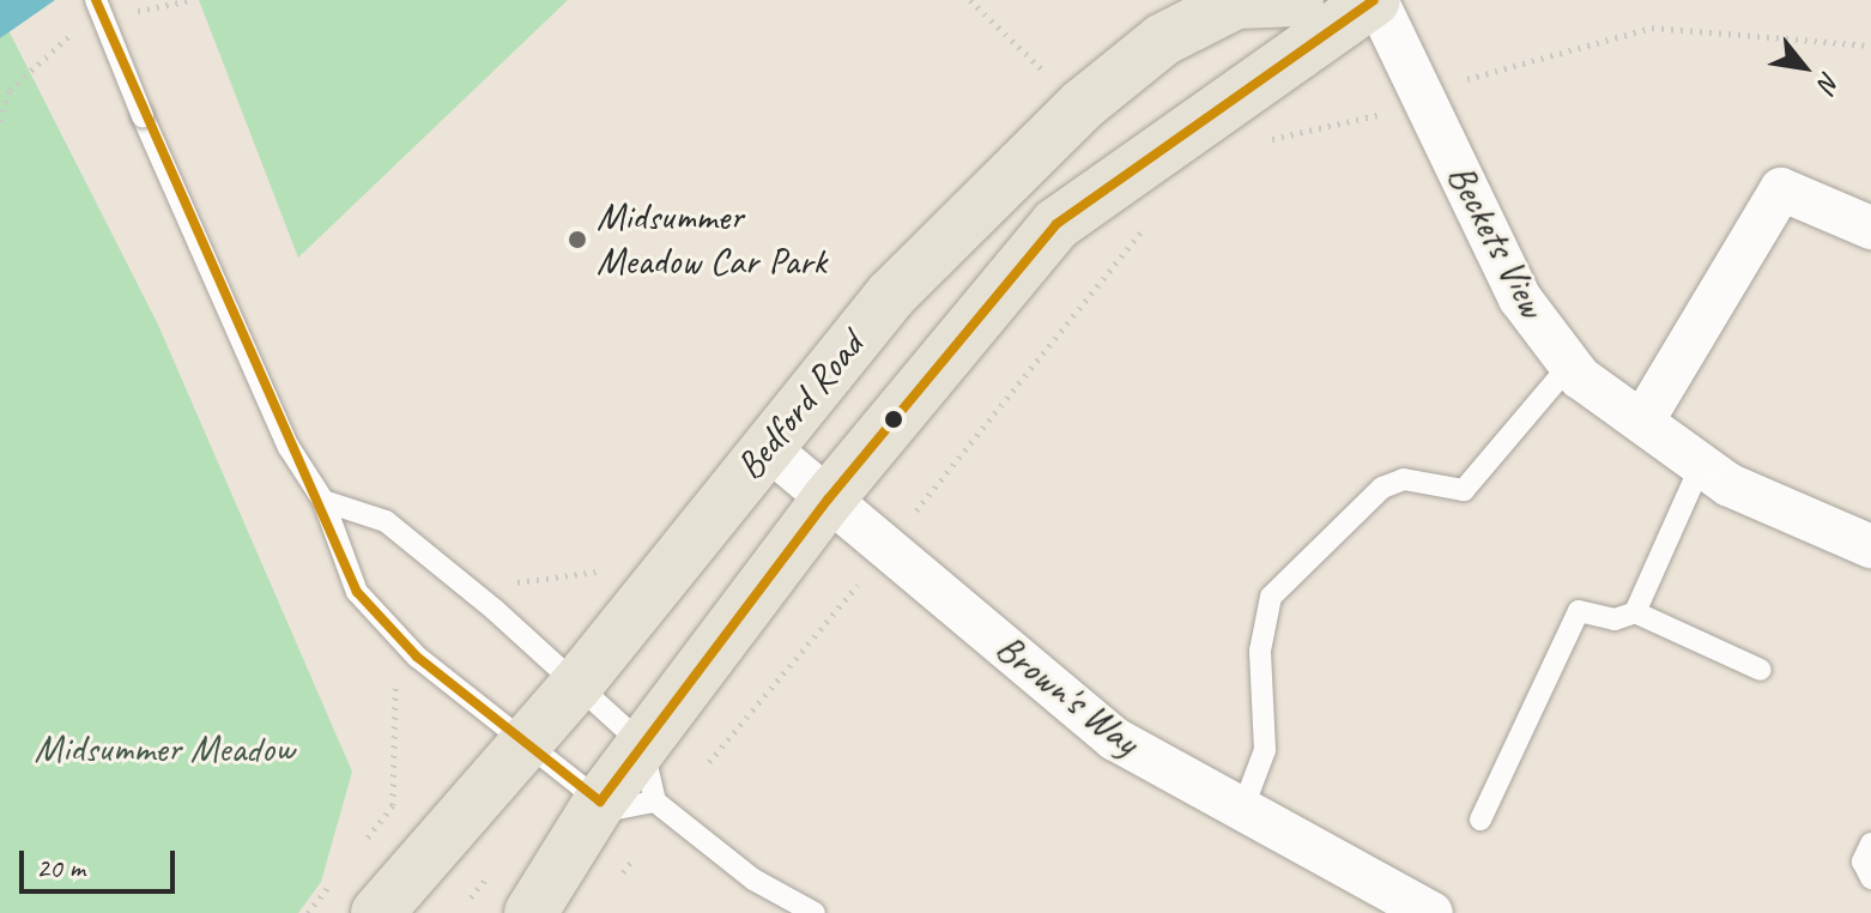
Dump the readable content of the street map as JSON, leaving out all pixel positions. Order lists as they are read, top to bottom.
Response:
{
  "streets": {
    "main road": ["Bedford Road"],
    "street": ["Beckets View", "Brown's Way"]
  },
  "crossings": [
    ["Beckets View", "Bedford Road"],
    ["Bedford Road", "Brown's Way"]
  ],
  "parks": ["Midsummer Meadow"],
  "places": ["Midsummer Meadow Car Park"],
  "lines": ["transit line 20"],
  "scale_bar": "20 m",
  "north": "bottom right"
}
